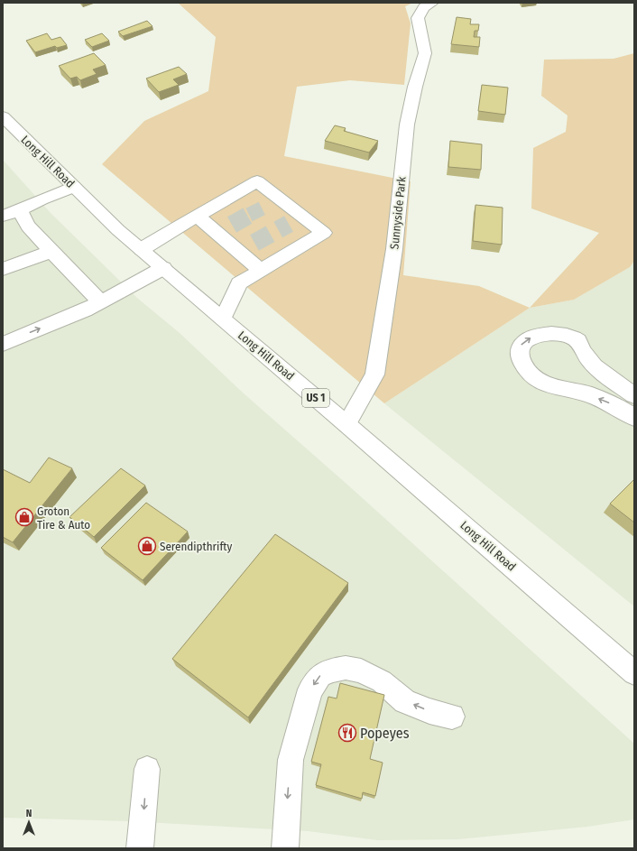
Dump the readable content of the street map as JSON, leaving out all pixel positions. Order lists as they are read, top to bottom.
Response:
{
  "streets": {
    "main road": ["Long Hill Road", "Sunnyside Park", "US 1"]
  },
  "crossings": [
    ["Long Hill Road", "Sunnyside Park"]
  ],
  "places": {
    "shop": ["Groton Tire & Auto", "Serendipthrifty"],
    "restaurant": ["Popeyes"]
  },
  "north": "top"
}
